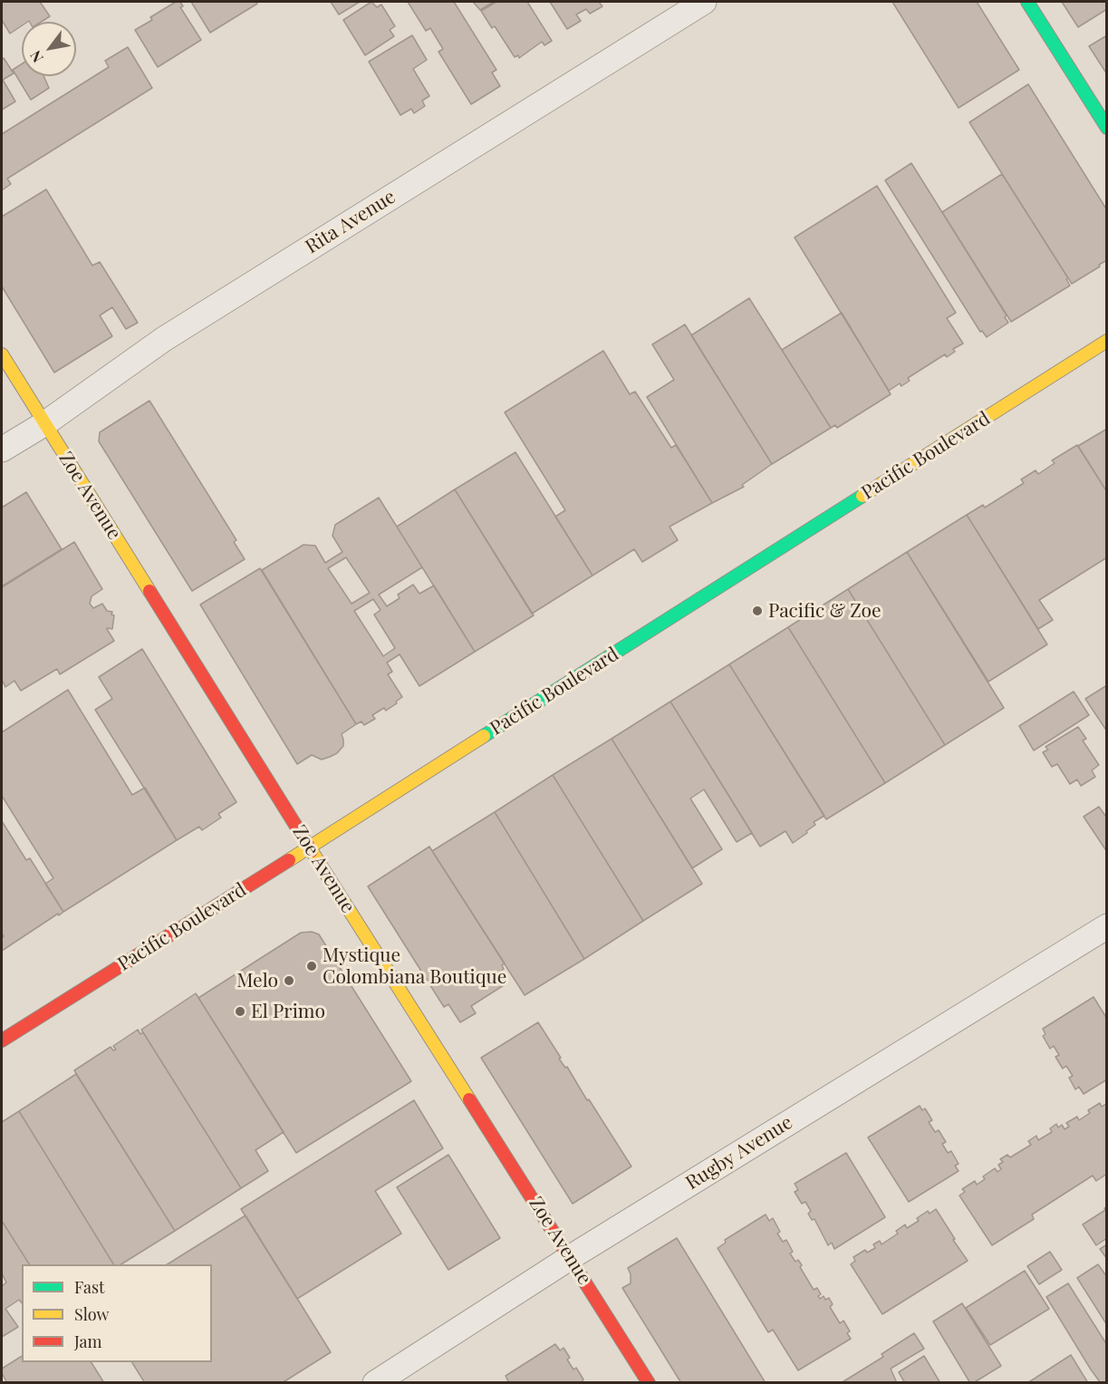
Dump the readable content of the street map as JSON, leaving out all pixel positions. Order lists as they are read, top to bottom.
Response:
{
  "streets": {
    "street": [
      "Rita Avenue",
      "Pacific Boulevard",
      "Zoe Avenue",
      "Rugby Avenue"
    ]
  },
  "crossings": [
    ["Rita Avenue", "Zoe Avenue"],
    ["Pacific Boulevard", "Zoe Avenue"],
    ["Zoe Avenue", "Rugby Avenue"]
  ],
  "places": [
    "Pacific & Zoe",
    "Mystique Colombiana Boutique",
    "Melo",
    "El Primo"
  ],
  "legend": ["Fast", "Slow", "Jam"],
  "north": "bottom left"
}
